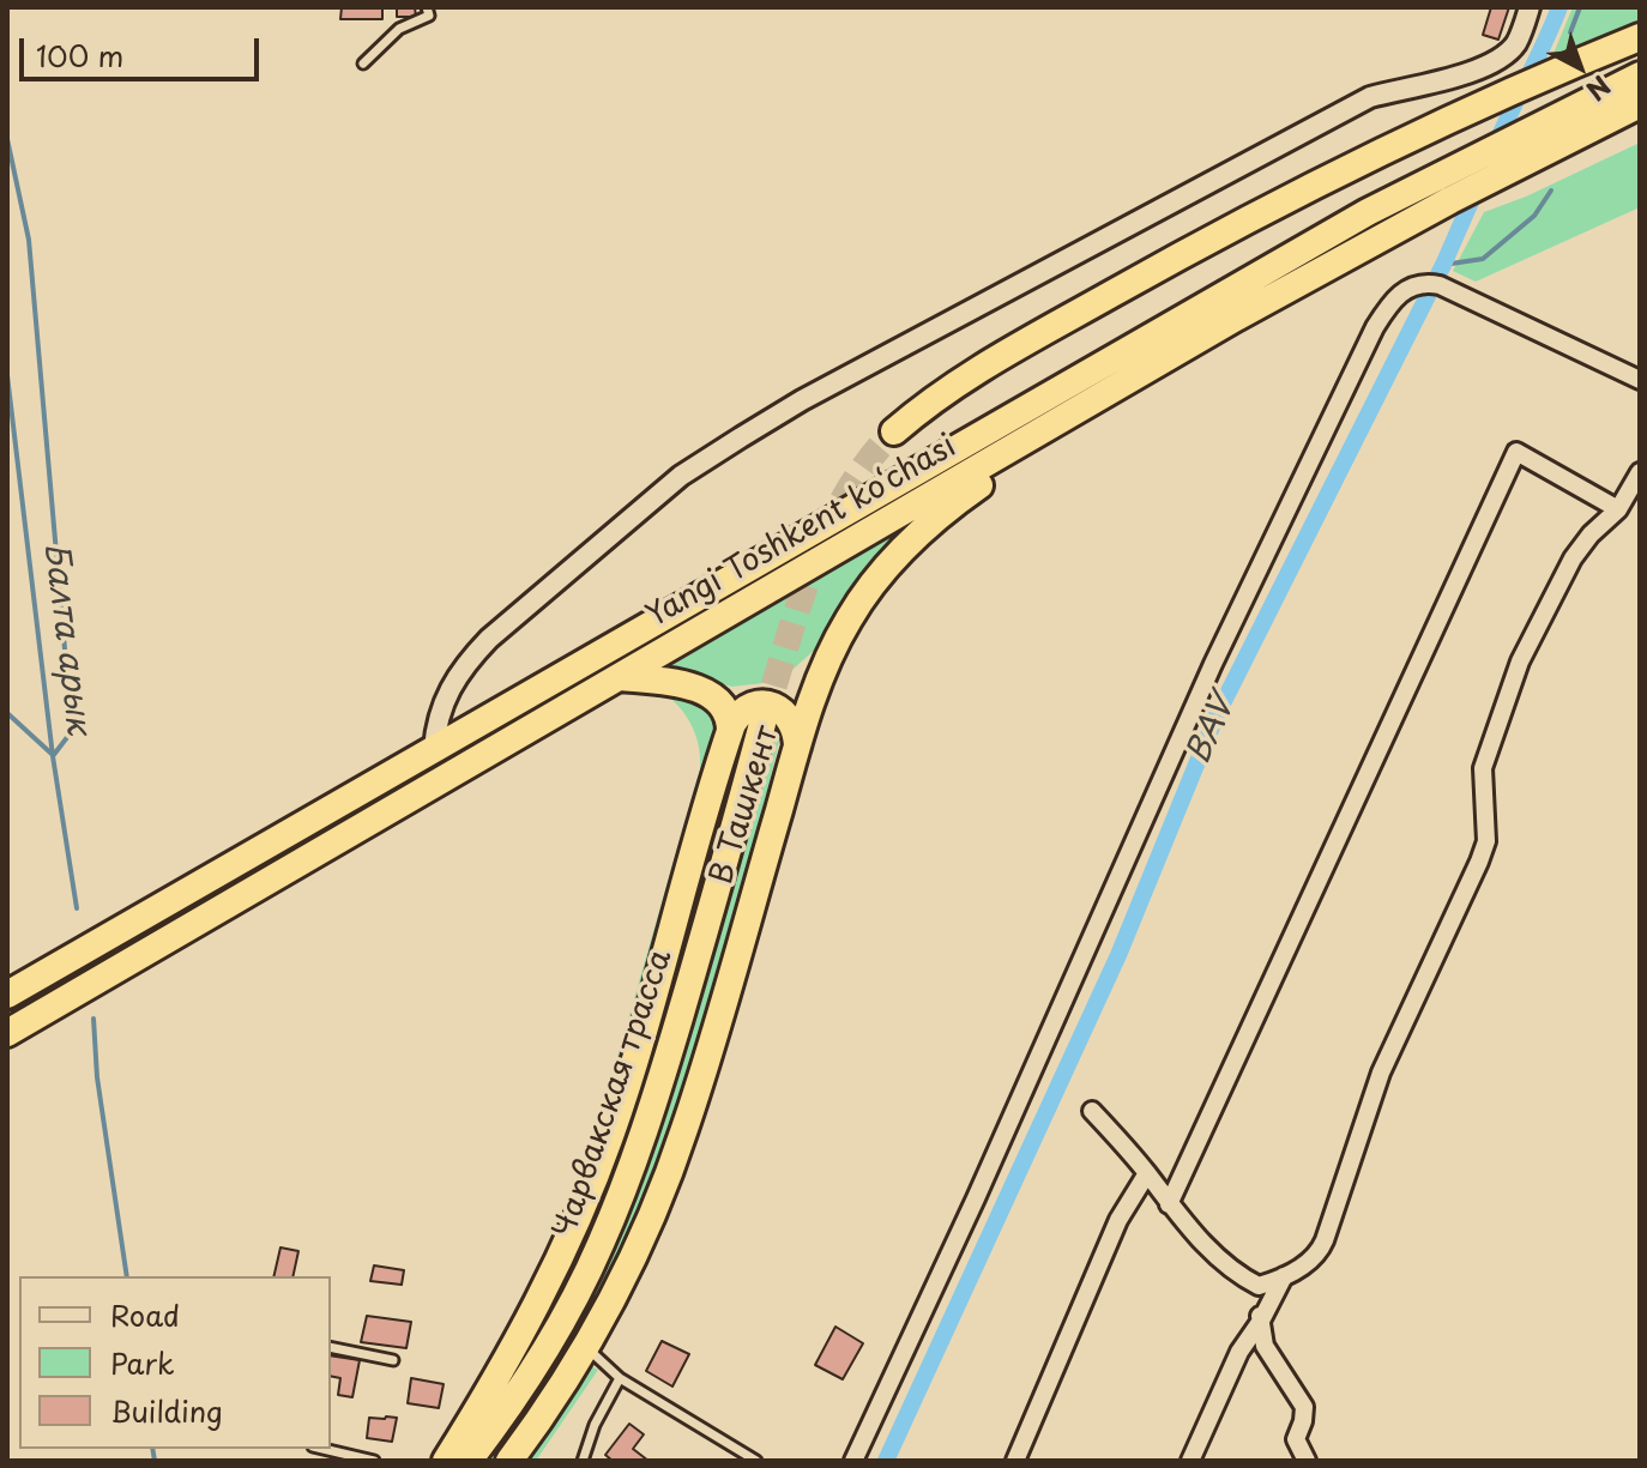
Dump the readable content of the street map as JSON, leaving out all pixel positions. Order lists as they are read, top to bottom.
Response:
{
  "streets": {
    "highway": ["Yangi Toshkent ko‘chasi", "В Ташкент", "Чарвакская трасса"]
  },
  "crossings": [
    ["Yangi Toshkent ko‘chasi", "В Ташкент"]
  ],
  "water": ["Балта арык", "BAV"],
  "legend": ["Road", "Park", "Building"],
  "scale_bar": "100 m",
  "north": "bottom right"
}
